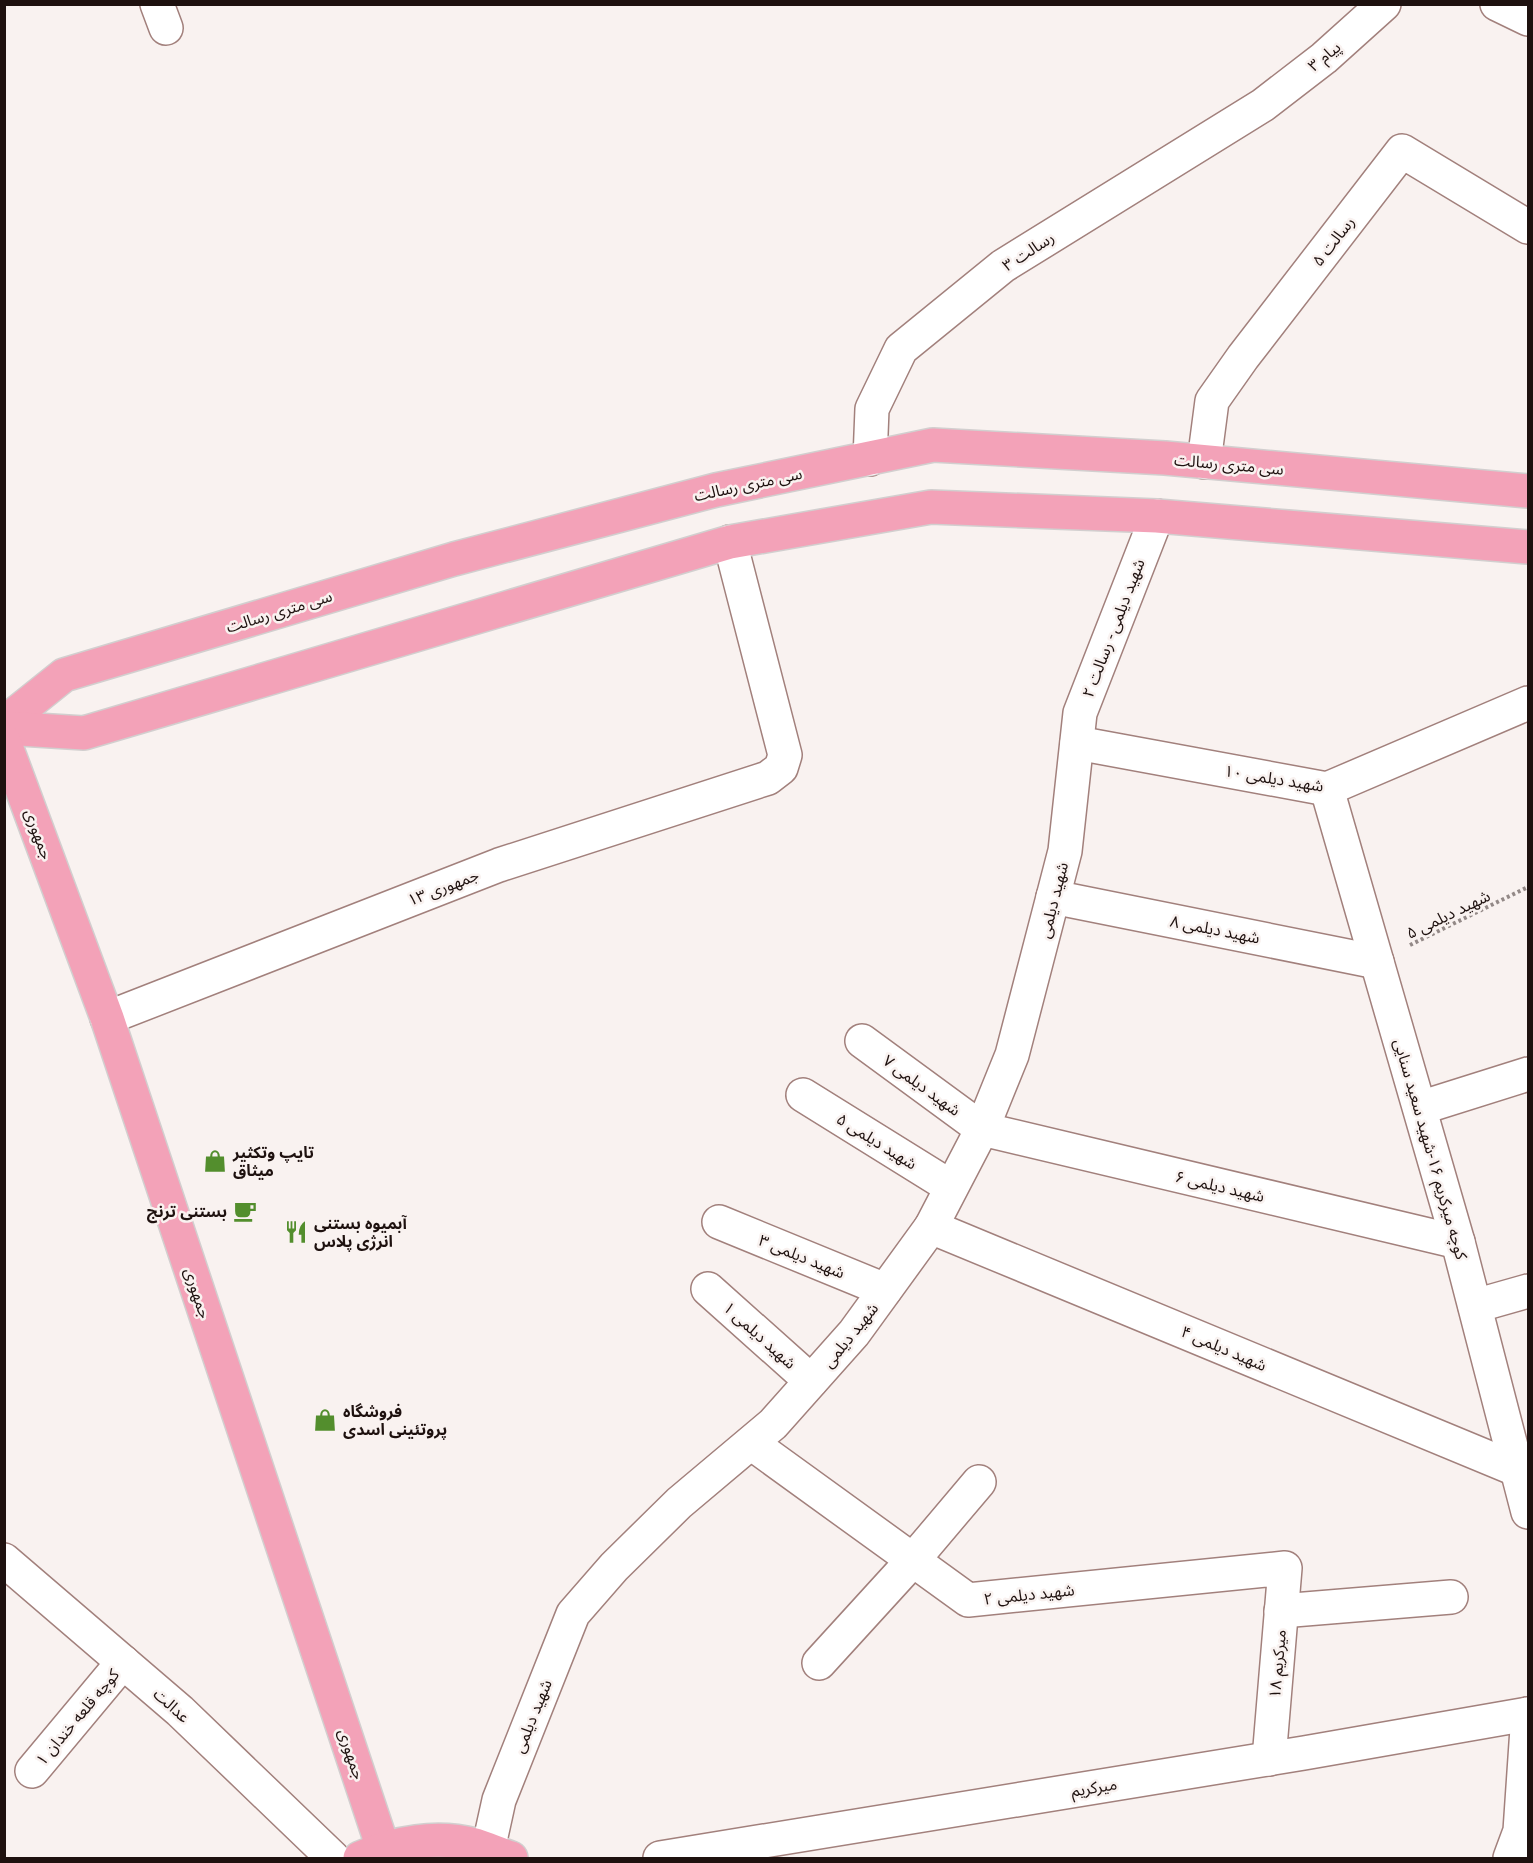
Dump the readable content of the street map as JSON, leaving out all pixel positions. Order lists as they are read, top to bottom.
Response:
{
  "streets": {
    "main road": ["سی متری رسالت", "جمهوری"],
    "street": [
      "۳ پیام",
      "۵ رسالت",
      "۳ رسالت",
      "شهید دیلمی - رسالت ۲",
      "۱۰ شهید دیلمی",
      "۱۳ جمهوری",
      "شهید دیلمی",
      "۸ شهید دیلمی",
      "۷ شهید دیلمی",
      "۵ شهید دیلمی",
      "کوچه میرکریم ۱۶-شهید سعید سنایی",
      "۶ شهید دیلمی",
      "۳ شهید دیلمی",
      "۱ شهید دیلمی",
      "۴ شهید دیلمی",
      "۲ شهید دیلمی",
      "۱۸ میرکریم",
      "عدالت",
      "کوچه قلعه خندان ۱",
      "میرکریم"
    ],
    "path": ["شهید دیلمی ۵"]
  },
  "crossings": [
    ["۳ پیام", "۳ رسالت"],
    ["۵ رسالت", "سی متری رسالت"],
    ["۳ رسالت", "سی متری رسالت"],
    ["سی متری رسالت", "شهید دیلمی - رسالت ۲"],
    ["سی متری رسالت", "۱۳ جمهوری"],
    ["شهید دیلمی - رسالت ۲", "۱۰ شهید دیلمی"],
    ["شهید دیلمی - رسالت ۲", "شهید دیلمی"],
    ["۱۰ شهید دیلمی", "شهید دیلمی"],
    ["۱۰ شهید دیلمی", "کوچه میرکریم ۱۶-شهید سعید سنایی"],
    ["جمهوری", "۱۳ جمهوری"],
    ["شهید دیلمی", "۸ شهید دیلمی"],
    ["شهید دیلمی", "۷ شهید دیلمی"],
    ["شهید دیلمی", "۵ شهید دیلمی"],
    ["شهید دیلمی", "۶ شهید دیلمی"],
    ["شهید دیلمی", "۳ شهید دیلمی"],
    ["شهید دیلمی", "۱ شهید دیلمی"],
    ["شهید دیلمی", "۴ شهید دیلمی"],
    ["شهید دیلمی", "۲ شهید دیلمی"],
    ["شهید دیلمی ۵", "۸ شهید دیلمی"],
    ["شهید دیلمی ۵", "کوچه میرکریم ۱۶-شهید سعید سنایی"],
    ["۸ شهید دیلمی", "کوچه میرکریم ۱۶-شهید سعید سنایی"],
    ["۷ شهید دیلمی", "۶ شهید دیلمی"],
    ["کوچه میرکریم ۱۶-شهید سعید سنایی", "۶ شهید دیلمی"],
    ["کوچه میرکریم ۱۶-شهید سعید سنایی", "۴ شهید دیلمی"],
    ["۲ شهید دیلمی", "۱۸ میرکریم"],
    ["۱۸ میرکریم", "میرکریم"],
    ["عدالت", "کوچه قلعه خندان ۱"]
  ],
  "places": {
    "shop": ["تایپ وتکثیر میثاق", "فروشگاه پروتئینی اسدی"],
    "cafe": ["بستنی ترنج"],
    "restaurant": ["آبمیوه بستنی انرژی پلاس"]
  }
}
